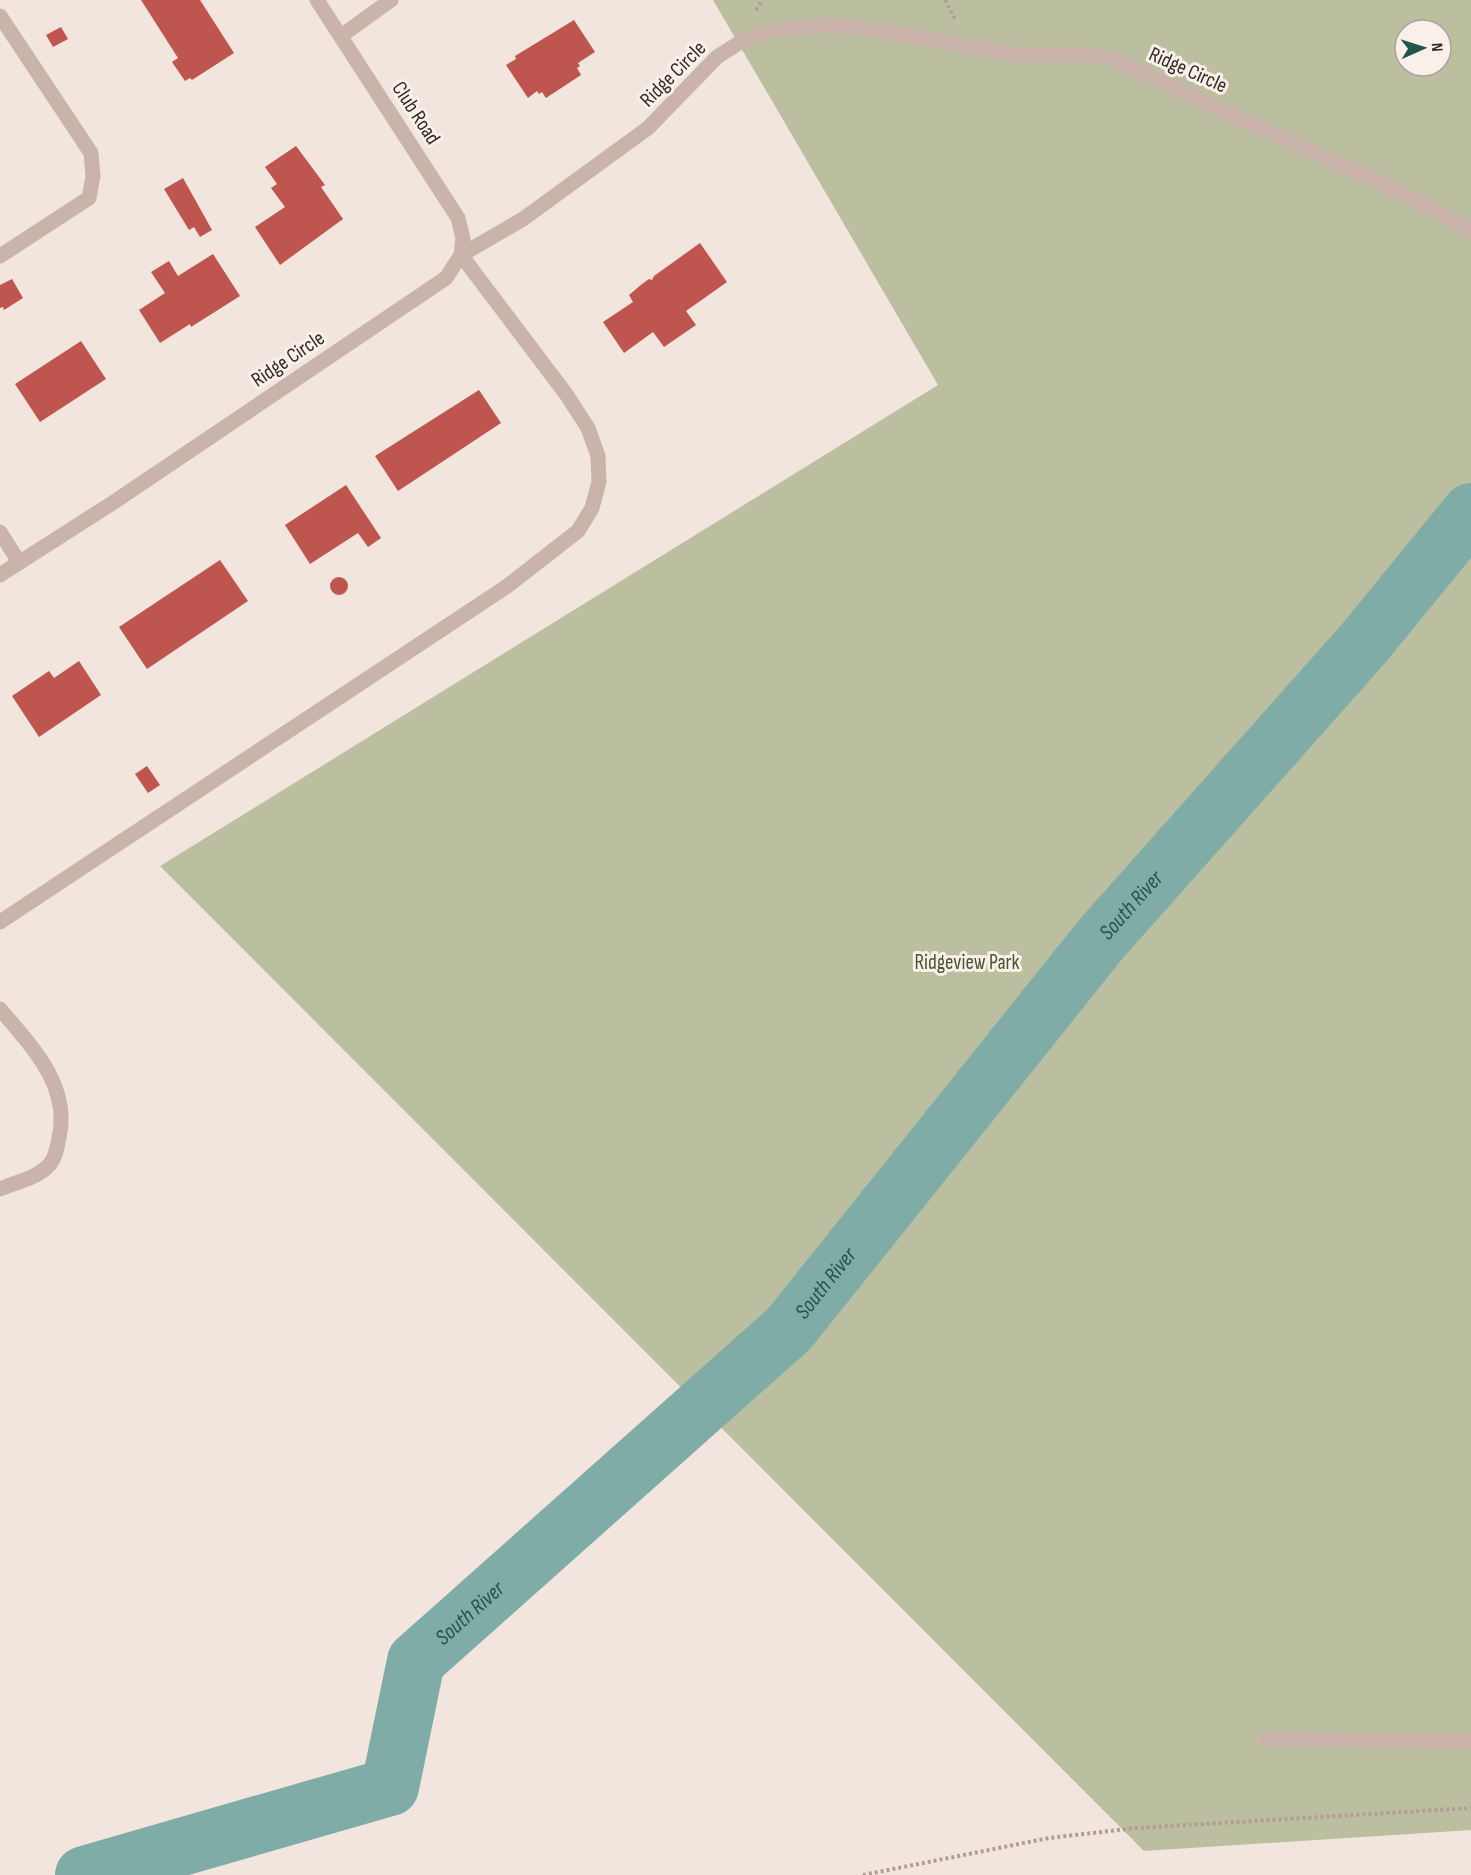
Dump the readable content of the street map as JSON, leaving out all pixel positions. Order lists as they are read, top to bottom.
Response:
{
  "streets": {
    "street": ["Ridge Circle", "Club Road"]
  },
  "crossings": [
    ["Ridge Circle", "Club Road"]
  ],
  "water": ["South River"],
  "parks": ["Ridgeview Park"],
  "north": "right"
}
